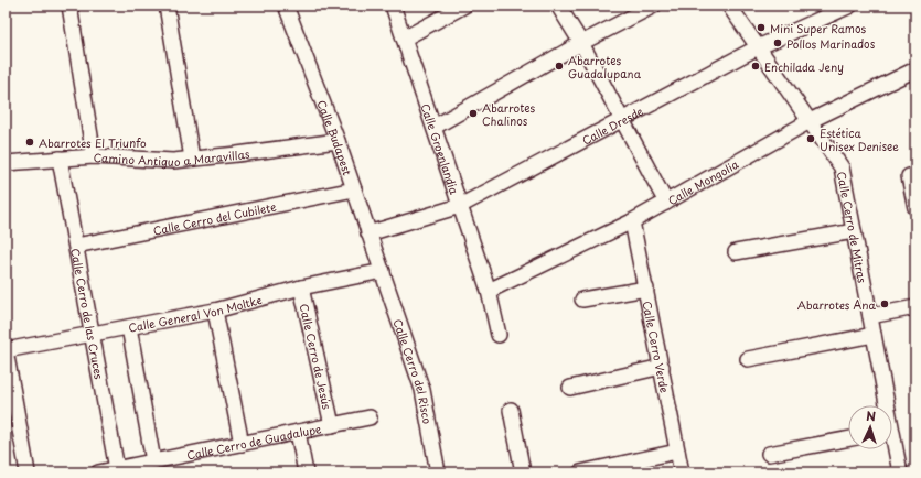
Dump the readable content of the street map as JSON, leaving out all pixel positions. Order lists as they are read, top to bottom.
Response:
{
  "streets": {
    "street": [
      "Calle Dresde",
      "Calle Budapest",
      "Calle Groenlandia",
      "Camino Antiguo a Maravillas",
      "Calle Mongolia",
      "Calle Cerro del Cubilete",
      "Calle Cerro de Mitras",
      "Calle General Von Moltke",
      "Calle Cerro de las Cruces",
      "Calle Cerro Verde",
      "Calle Cerro de Jesús",
      "Calle Cerro del Risco",
      "Calle Cerro de Guadalupe"
    ]
  },
  "crossings": [
    ["Calle Dresde", "Calle Budapest"],
    ["Calle Dresde", "Calle Groenlandia"],
    ["Calle Dresde", "Calle Cerro de Mitras"],
    ["Calle Budapest", "Camino Antiguo a Maravillas"],
    ["Calle Budapest", "Calle Cerro del Cubilete"],
    ["Calle Budapest", "Calle General Von Moltke"],
    ["Calle Budapest", "Calle Cerro del Risco"],
    ["Calle Groenlandia", "Calle Mongolia"],
    ["Camino Antiguo a Maravillas", "Calle Cerro de las Cruces"],
    ["Calle Mongolia", "Calle Cerro de Mitras"],
    ["Calle Mongolia", "Calle Cerro Verde"],
    ["Calle Cerro del Cubilete", "Calle Cerro de las Cruces"],
    ["Calle General Von Moltke", "Calle Cerro de las Cruces"],
    ["Calle General Von Moltke", "Calle Cerro de Jesús"],
    ["Calle General Von Moltke", "Calle Cerro del Risco"],
    ["Calle Cerro de las Cruces", "Calle Cerro de Guadalupe"],
    ["Calle Cerro de Jesús", "Calle Cerro de Guadalupe"]
  ],
  "places": [
    "Mini Super Ramos",
    "Pollos Marinados",
    "Abarrotes Guadalupana",
    "Enchilada Jeny",
    "Abarrotes Chalinos",
    "Estética Unisex Denisee",
    "Abarrotes El Triunfo",
    "Abarrotes Ana"
  ],
  "north": "top"
}
